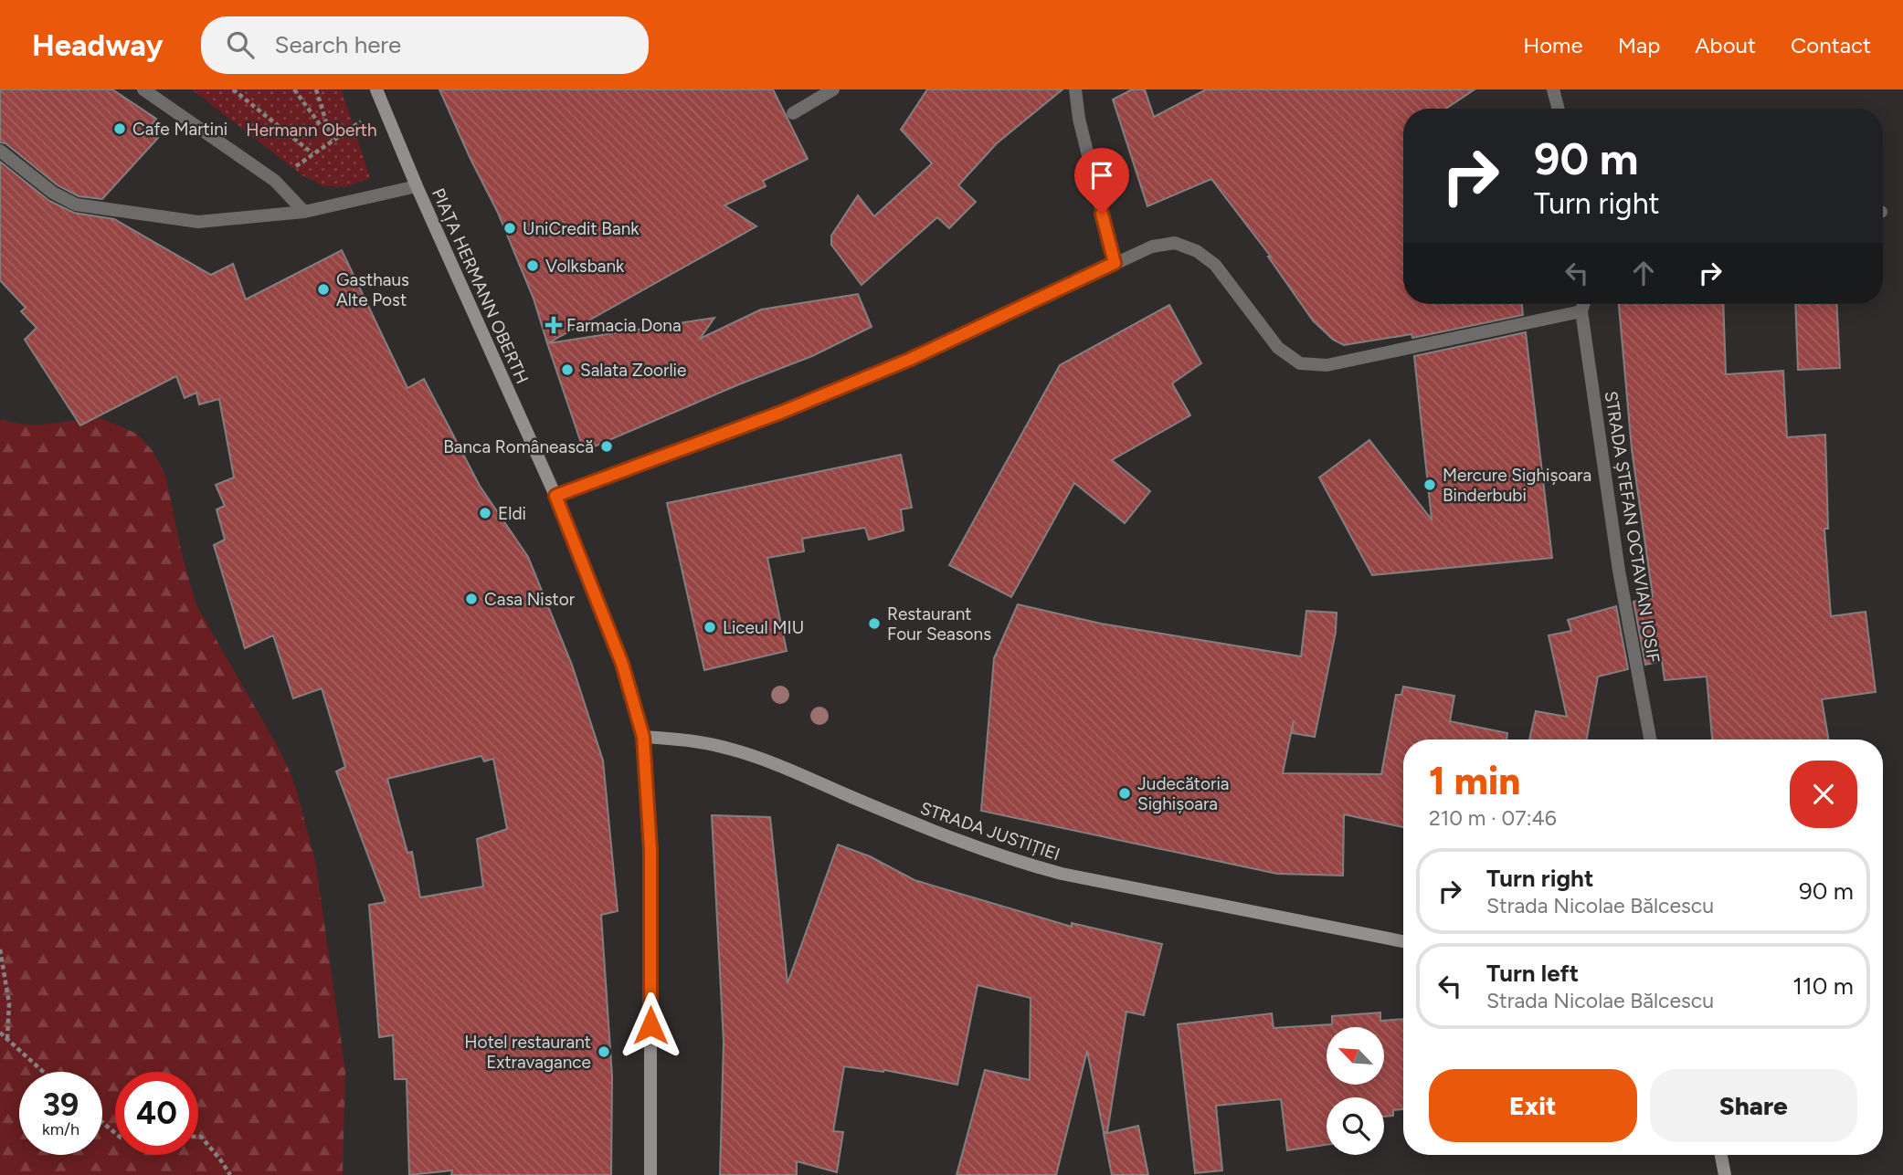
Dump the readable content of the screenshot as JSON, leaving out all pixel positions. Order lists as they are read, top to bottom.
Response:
{
  "streets": {
    "main road": ["PIAȚA HERMANN OBERTH", "STRADA JUSTIȚIEI"],
    "street": ["STRADA ȘTEFAN OCTAVIAN IOSIF"]
  },
  "crossings": [
    ["PIAȚA HERMANN OBERTH", "STRADA JUSTIȚIEI"]
  ],
  "parks": ["Hermann Oberth"],
  "places": {
    "other": [
      "Cafe Martini",
      "UniCredit Bank",
      "Volksbank",
      "Gasthaus Alte Post",
      "Salata Zoorlie",
      "Banca Românească",
      "Mercure Sighișoara Binderbubi",
      "Eldi",
      "Casa Nistor",
      "Restaurant Four Seasons",
      "Liceul MIU",
      "Judecătoria Sighișoara",
      "Hotel restaurant Extravagance"
    ],
    "health": ["Farmacia Dona"]
  },
  "north": "top left",
  "page": {
    "header": "Headway",
    "search": "Search here",
    "nav": [
      "Home",
      "Map",
      "About",
      "Contact"
    ],
    "turn": ["90 m", "Turn right"],
    "heading": ["1 min", "210 m · 07:46"],
    "list": [
      {
        "name": "Turn right",
        "note": "Strada Nicolae Bălcescu",
        "value": "90 m"
      },
      {
        "name": "Turn left",
        "note": "Strada Nicolae Bălcescu",
        "value": "110 m"
      }
    ],
    "buttons": ["Exit", "Share"],
    "speed": "39 km/h",
    "limit": "40"
  }
}
